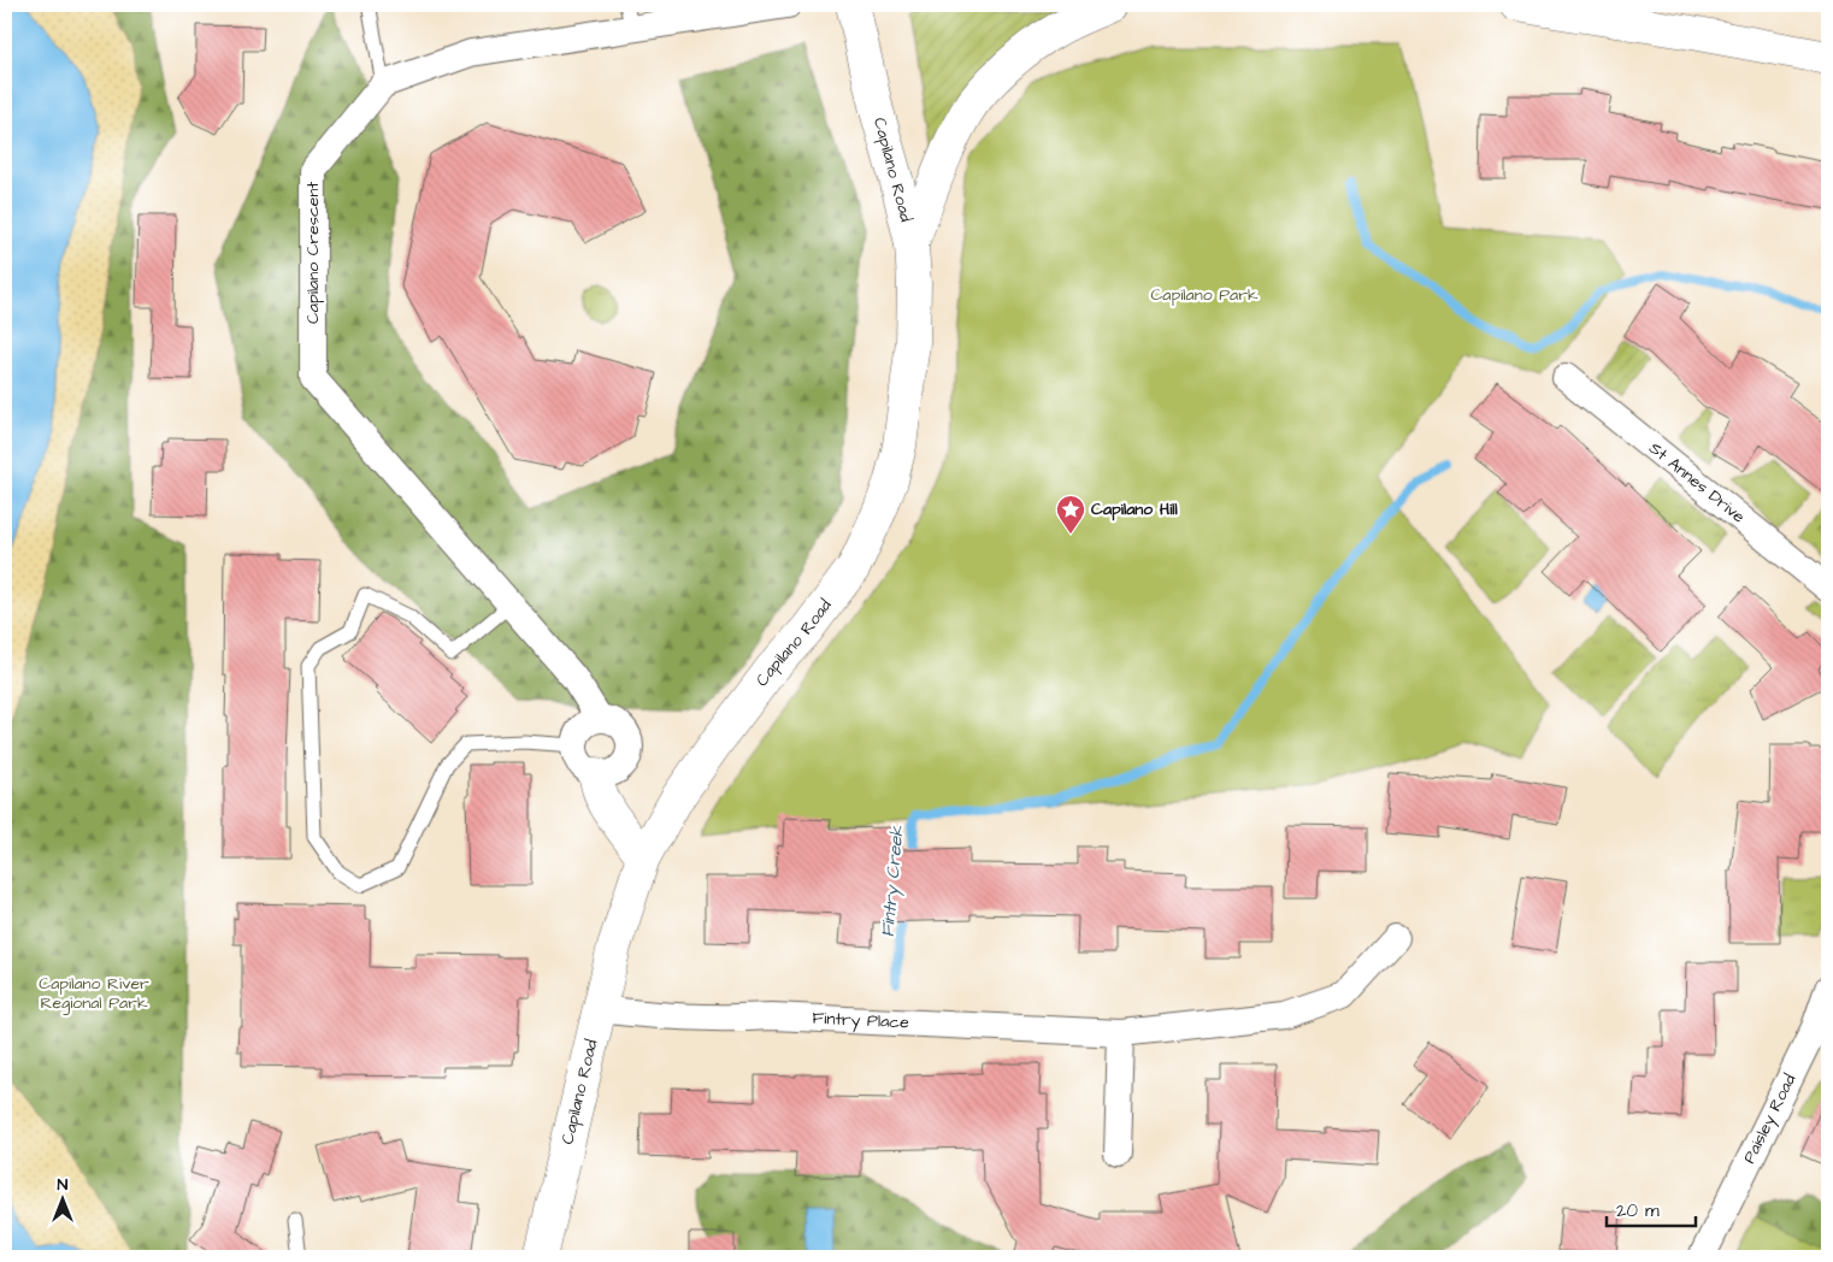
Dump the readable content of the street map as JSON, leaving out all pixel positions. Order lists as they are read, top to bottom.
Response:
{
  "streets": {
    "main road": ["Capilano Road"],
    "street": [
      "Capilano Crescent",
      "St Annes Drive",
      "Fintry Place",
      "Paisley Road"
    ]
  },
  "crossings": [
    ["Capilano Road", "Fintry Place"]
  ],
  "water": ["Fintry Creek"],
  "parks": ["Capilano Park", "Capilano River Regional Park"],
  "places": {
    "place": ["Capilano Hill"]
  },
  "scale_bar": "20 m",
  "north": "top"
}
